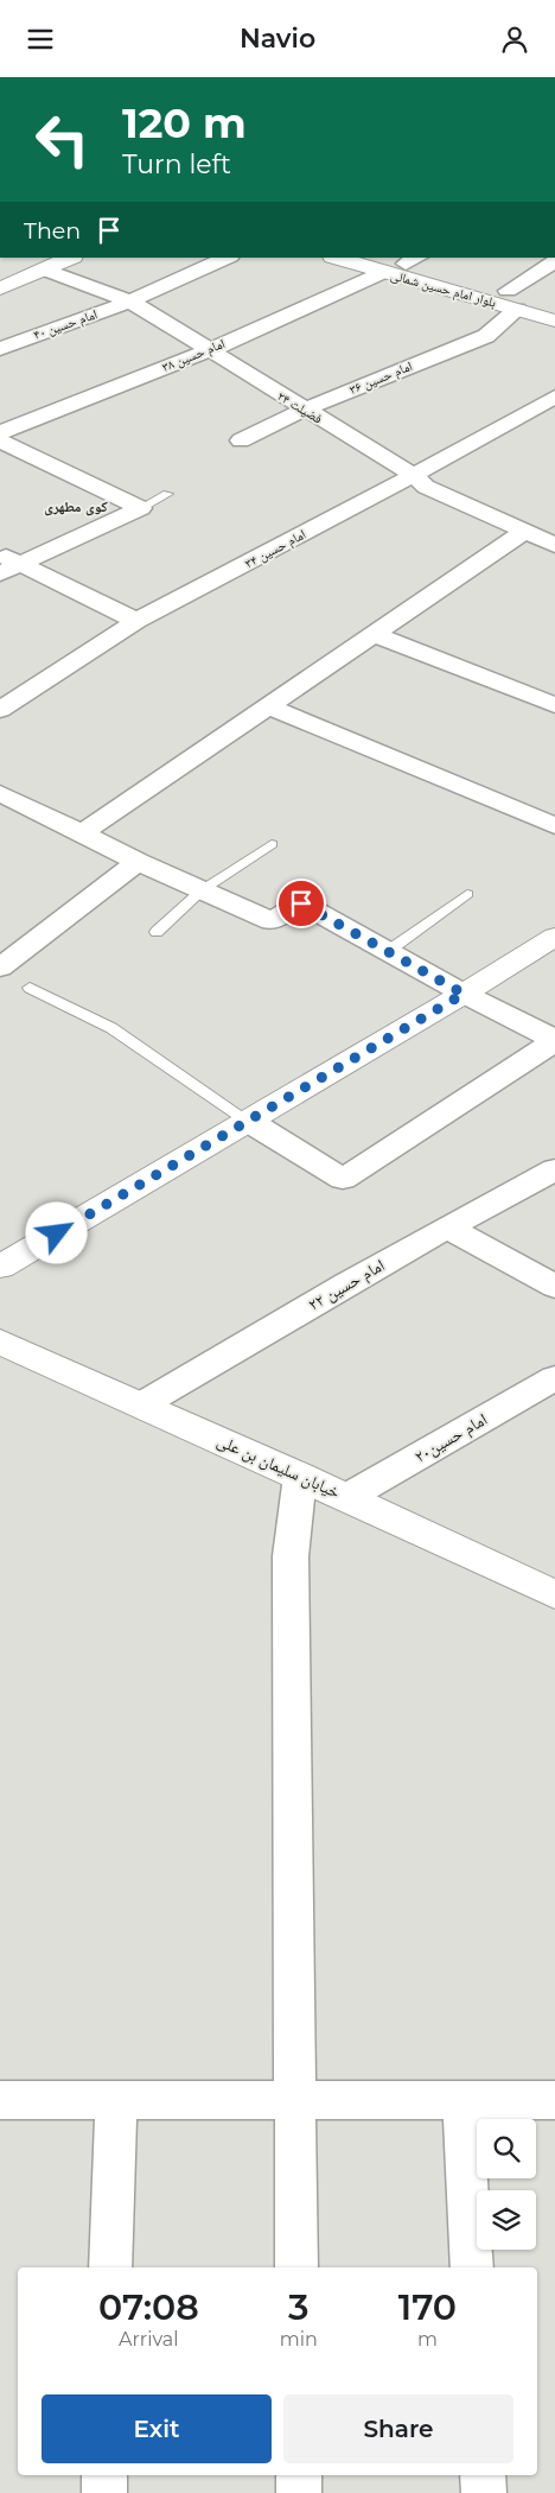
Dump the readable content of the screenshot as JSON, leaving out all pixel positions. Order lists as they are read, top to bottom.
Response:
{
  "streets": {
    "street": [
      "بلوار امام حسین شمالی",
      "امام حسین ۴۰",
      "امام حسین ۳۸",
      "امام حسین ۳۶",
      "فضیلت ۲۴",
      "امام حسین ۳۴",
      "امام حسین ۲۲",
      "امام حسین۲۰",
      "خیابان سلیمان بن علی"
    ]
  },
  "crossings": [
    ["بلوار امام حسین شمالی", "امام حسین ۳۸"],
    ["بلوار امام حسین شمالی", "امام حسین ۳۶"],
    ["امام حسین ۴۰", "فضیلت ۲۴"],
    ["امام حسین ۳۸", "فضیلت ۲۴"],
    ["امام حسین ۳۶", "فضیلت ۲۴"],
    ["فضیلت ۲۴", "امام حسین ۳۴"],
    ["امام حسین ۲۲", "خیابان سلیمان بن علی"],
    ["امام حسین۲۰", "خیابان سلیمان بن علی"]
  ],
  "districts": ["کوی مطهری"],
  "page": {
    "header": "Navio",
    "turn": ["120 m", "Turn left"],
    "then": "Then",
    "eta": [
      "07:08",
      "Arrival",
      "3",
      "min",
      "170",
      "m"
    ],
    "buttons": ["Exit", "Share"]
  }
}
